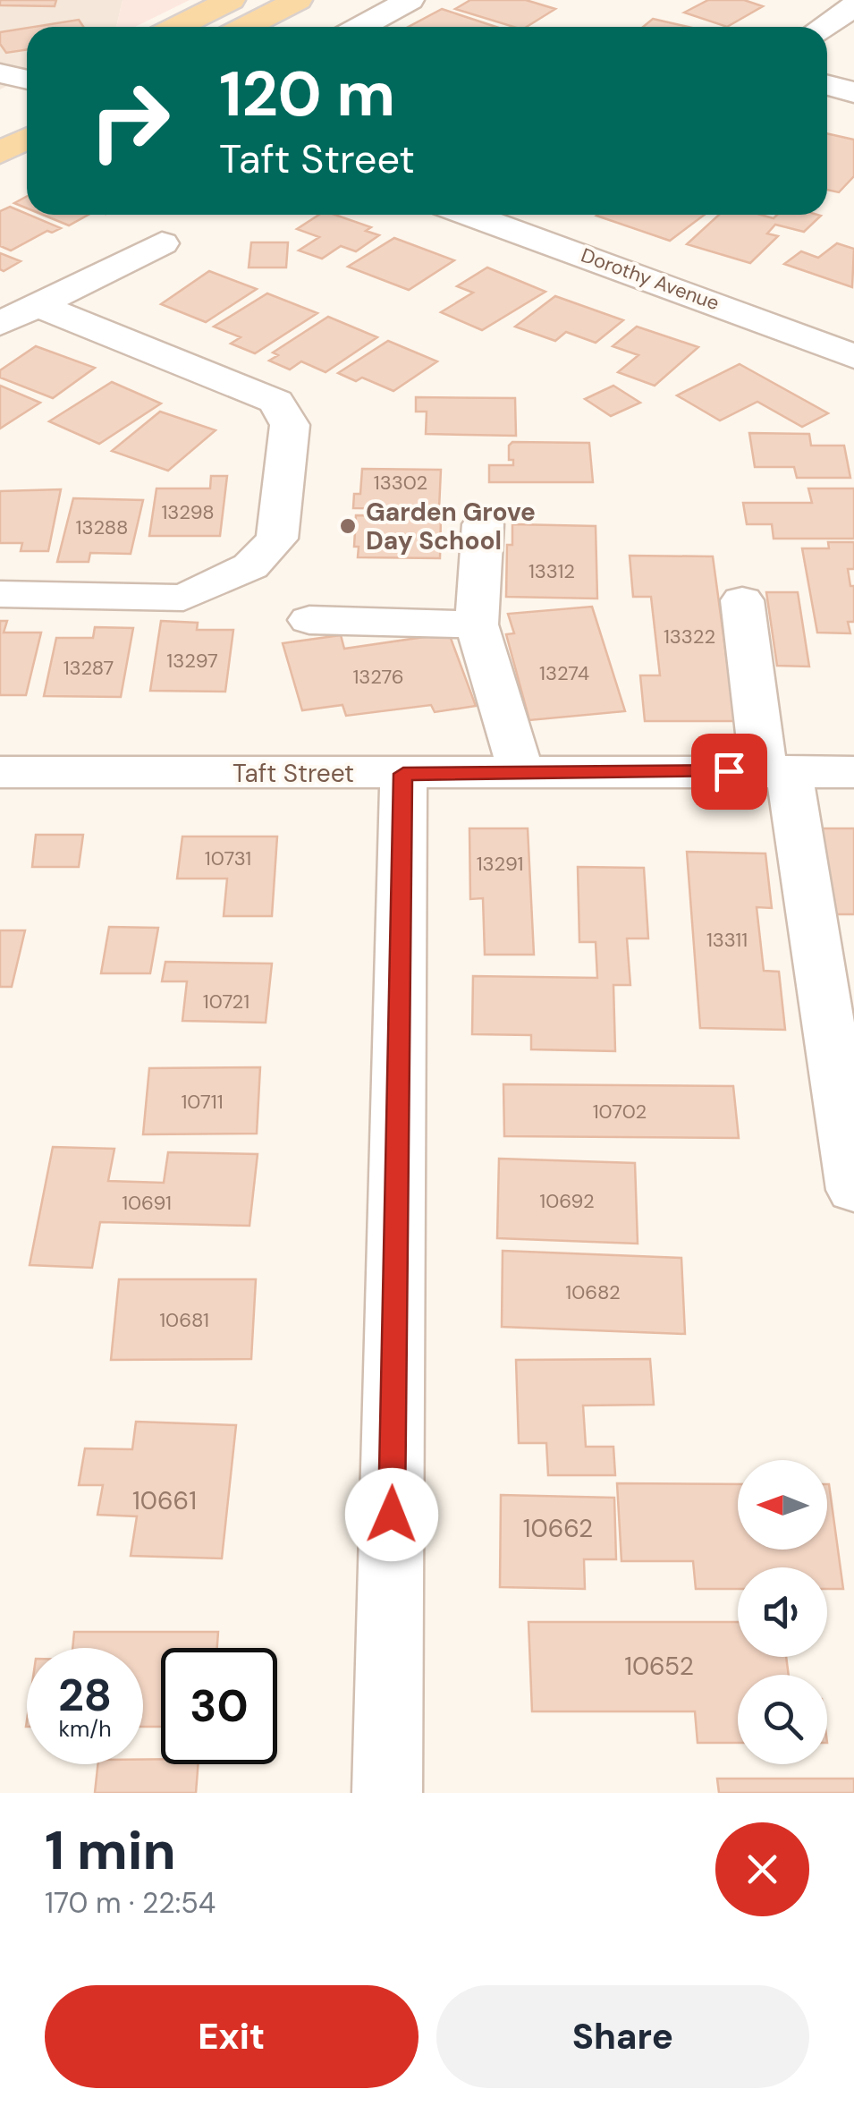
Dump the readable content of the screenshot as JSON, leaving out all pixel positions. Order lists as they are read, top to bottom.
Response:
{
  "streets": {
    "street": ["Dorothy Avenue", "Taft Street"]
  },
  "places": ["Garden Grove Day School"],
  "house_numbers": [
    "13302",
    "13298",
    "13288",
    "13312",
    "13322",
    "13297",
    "13287",
    "13274",
    "13276",
    "10731",
    "13291",
    "13311",
    "10721",
    "10711",
    "10702",
    "10692",
    "10691",
    "10682",
    "10681",
    "10661",
    "10662",
    "10652"
  ],
  "north": "left",
  "page": {
    "turn": ["120 m", "Taft Street"],
    "speed": "28 km/h",
    "limit": "30",
    "heading": ["1 min", "170 m · 22:54"],
    "buttons": ["Exit", "Share"]
  }
}
